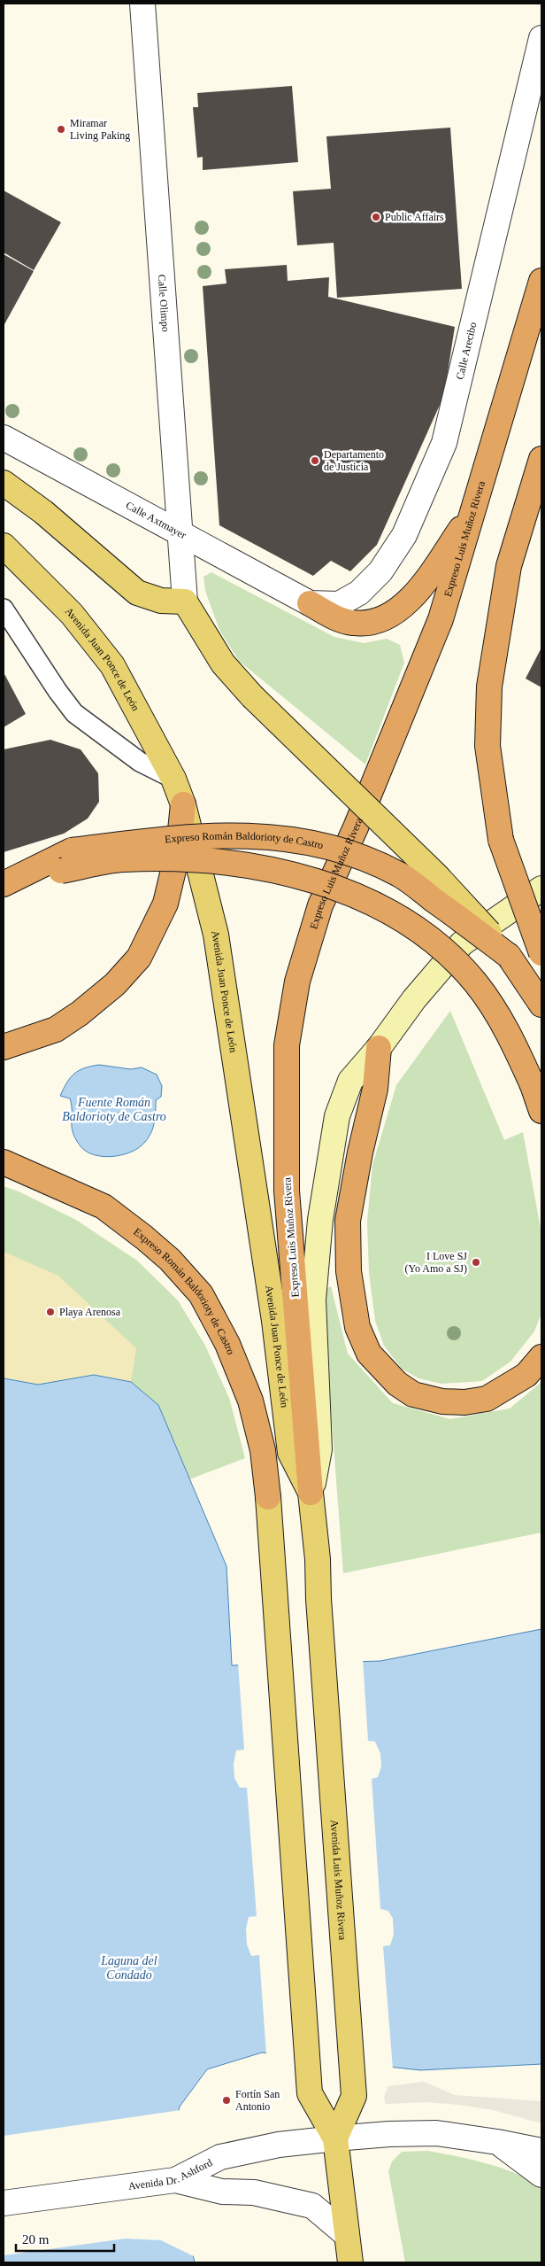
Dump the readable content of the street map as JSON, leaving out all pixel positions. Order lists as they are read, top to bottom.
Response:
{
  "streets": {
    "highway": ["Expreso Luis Muñoz Rivera", "Expreso Román Baldorioty de Castro"],
    "main road": ["Avenida Juan Ponce de León", "Avenida Luis Muñoz Rivera"],
    "street": [
      "Calle Olimpo",
      "Calle Arecibo",
      "Calle Axtmayer",
      "Avenida Dr. Ashford"
    ]
  },
  "crossings": [
    ["Calle Olimpo", "Calle Axtmayer"],
    ["Calle Arecibo", "Calle Axtmayer"],
    ["Expreso Luis Muñoz Rivera", "Avenida Juan Ponce de León"],
    ["Expreso Luis Muñoz Rivera", "Avenida Luis Muñoz Rivera"],
    ["Avenida Juan Ponce de León", "Avenida Luis Muñoz Rivera"],
    ["Avenida Luis Muñoz Rivera", "Avenida Dr. Ashford"]
  ],
  "water": ["Fuente Román Baldorioty de Castro", "Laguna del Condado"],
  "places": [
    "Miramar Living Paking",
    "Public Affairs",
    "Departamento de Justicia",
    "I Love SJ (Yo Amo a SJ)",
    "Playa Arenosa",
    "Fortín San Antonio"
  ],
  "scale_bar": "20 m"
}
